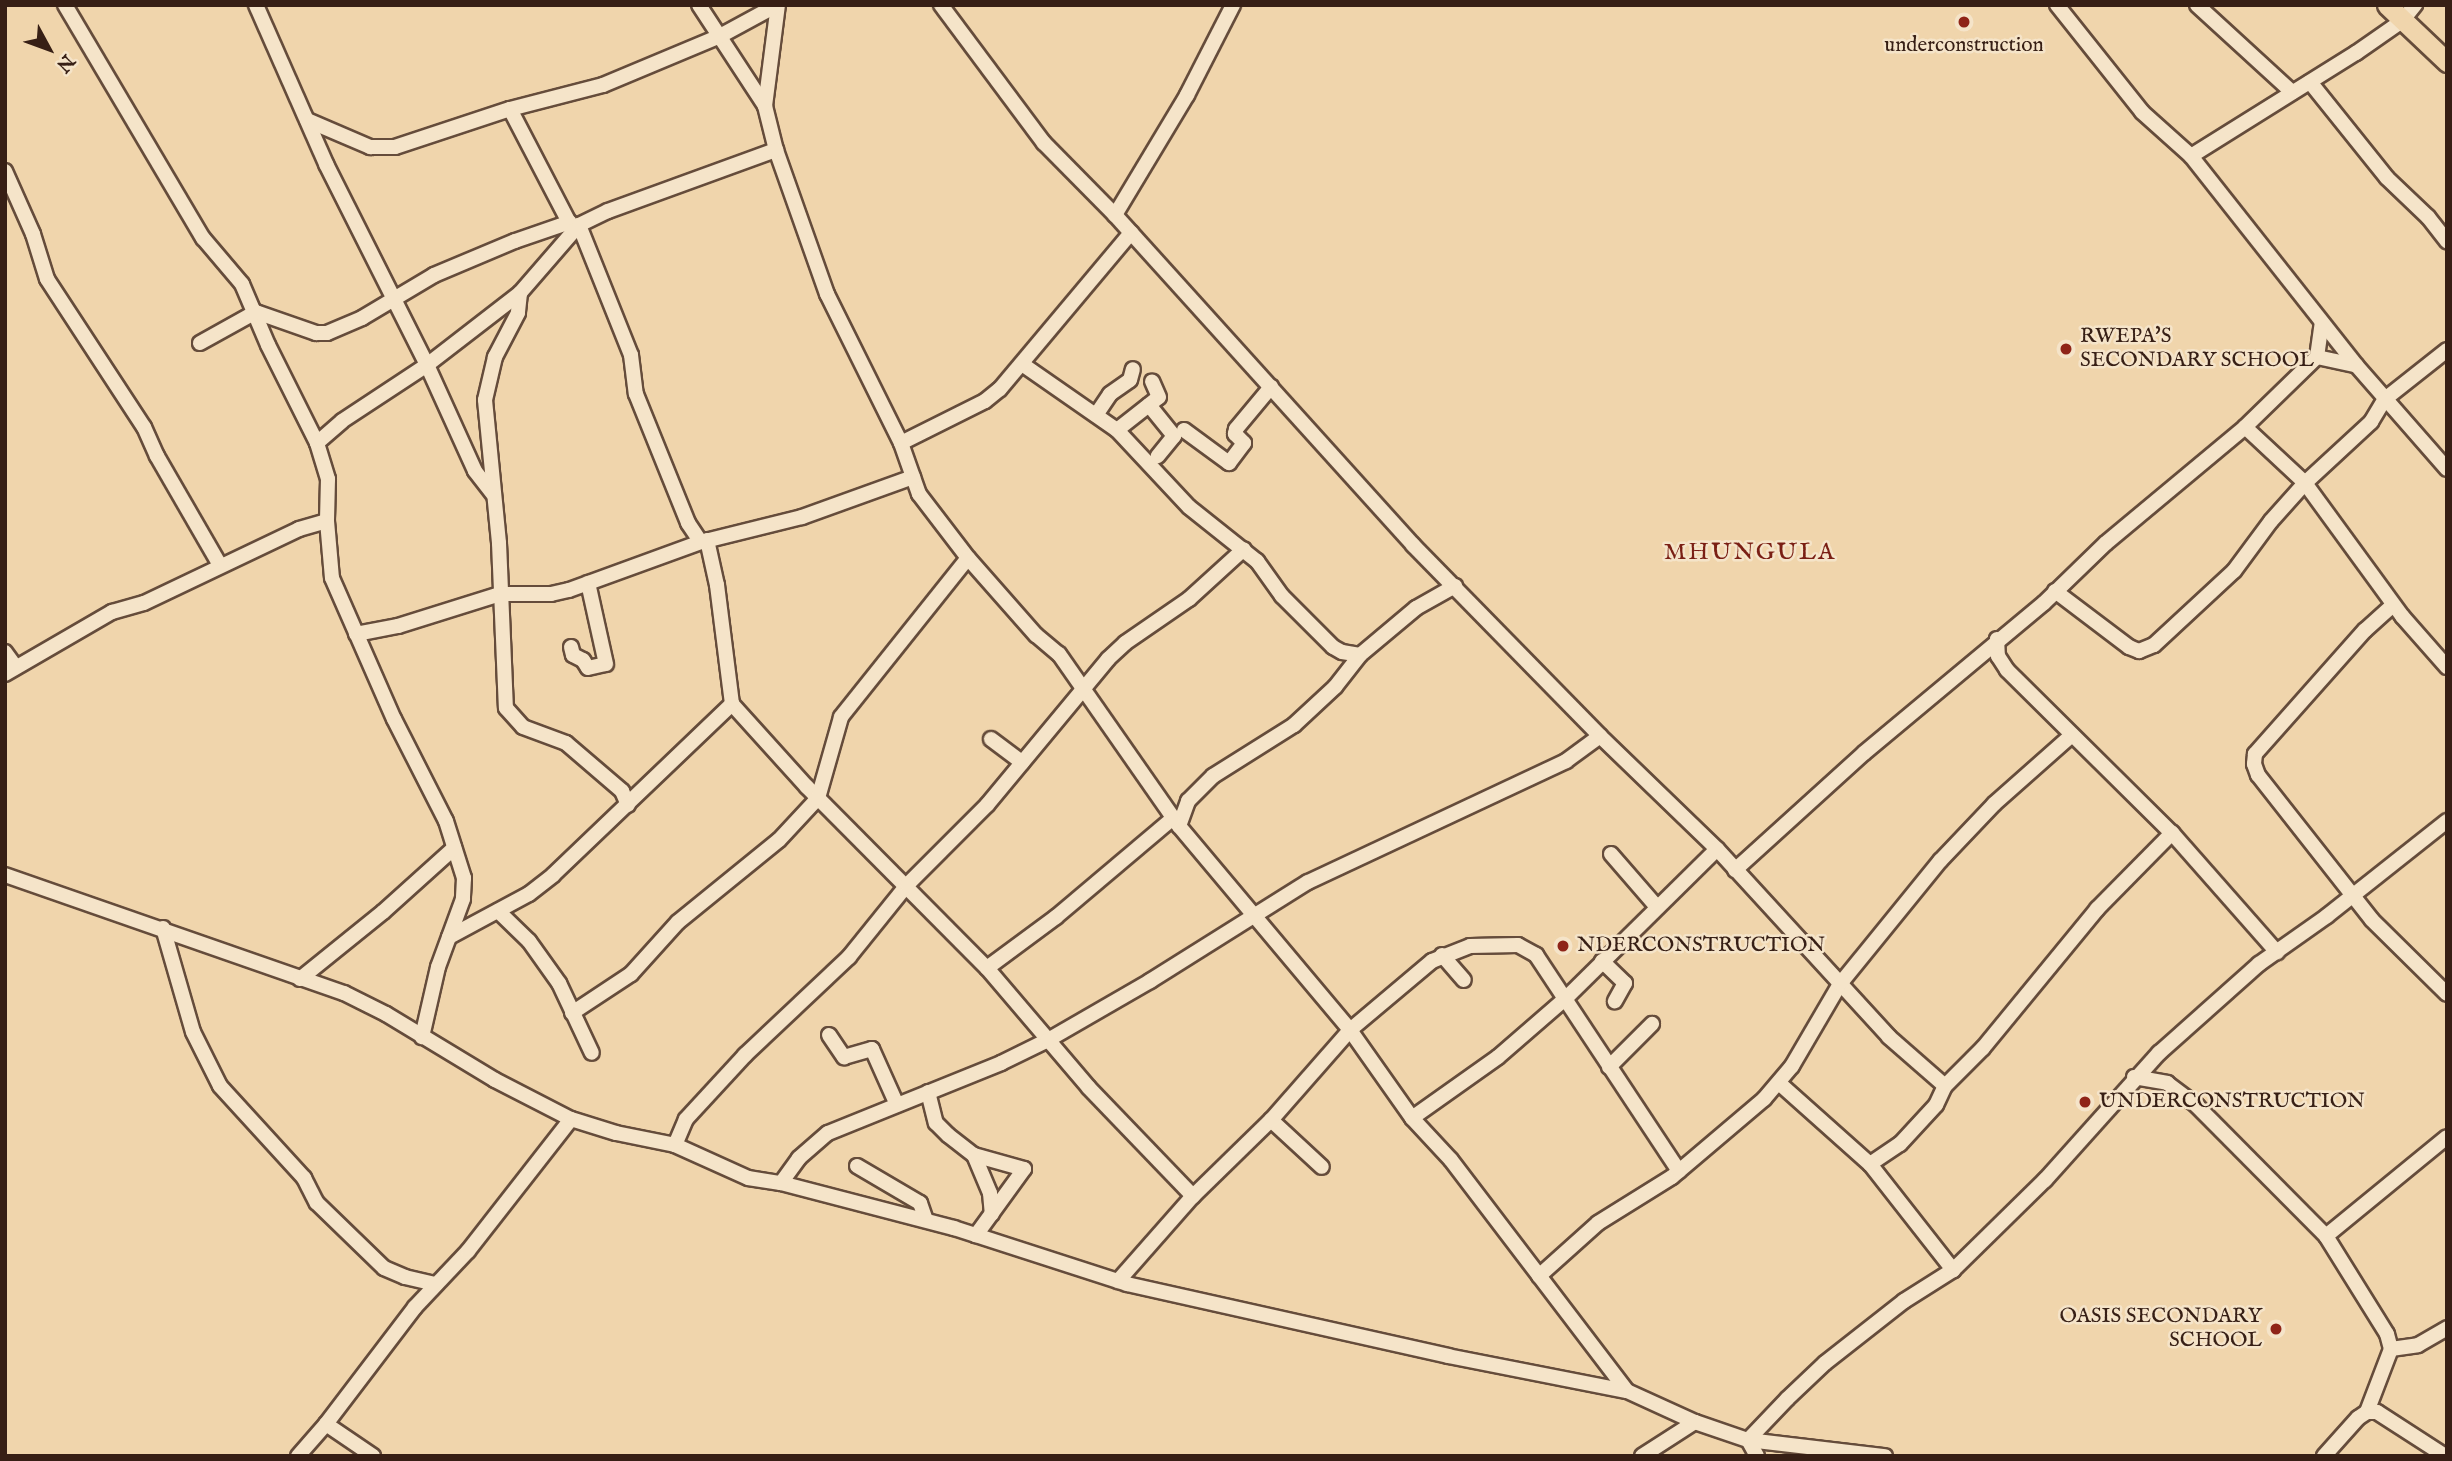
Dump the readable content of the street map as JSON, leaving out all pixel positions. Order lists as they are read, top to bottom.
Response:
{
  "districts": ["MHUNGULA"],
  "places": [
    "underconstruction",
    "RWEPA'S SECONDARY SCHOOL",
    "NDERCONSTRUCTION",
    "UNDERCONSTRUCTION",
    "OASIS SECONDARY SCHOOL"
  ],
  "north": "bottom right"
}
